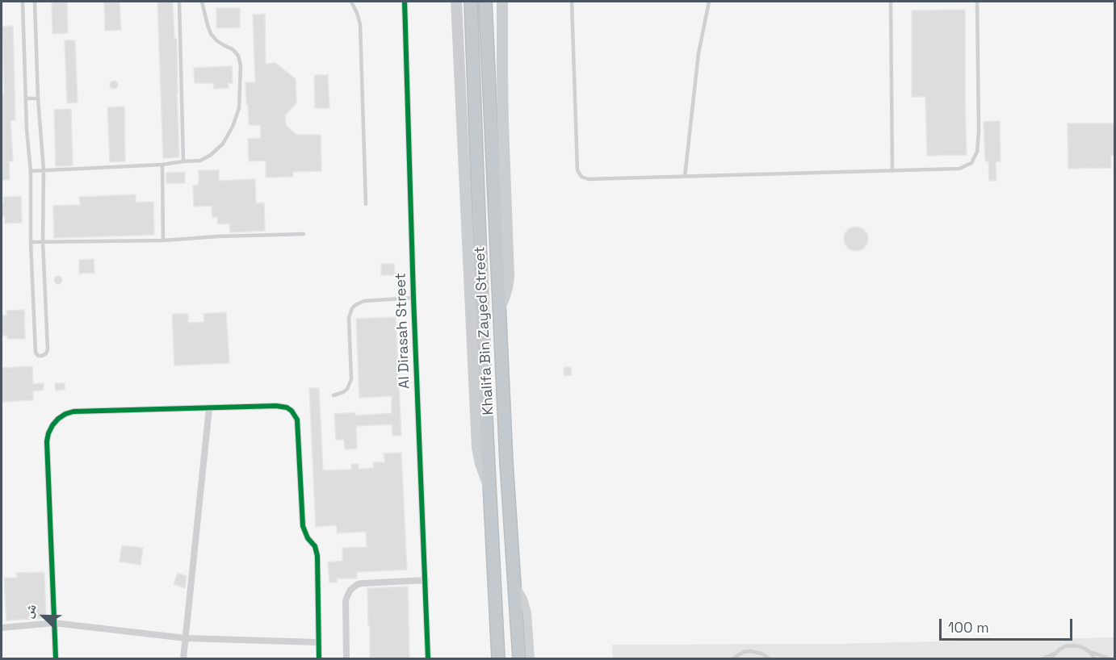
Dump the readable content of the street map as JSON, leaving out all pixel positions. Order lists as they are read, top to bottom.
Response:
{
  "streets": {
    "highway": ["Khalifa Bin Zayed Street"],
    "street": ["Al Dirasah Street"]
  },
  "scale_bar": "100 m",
  "north": "left"
}
